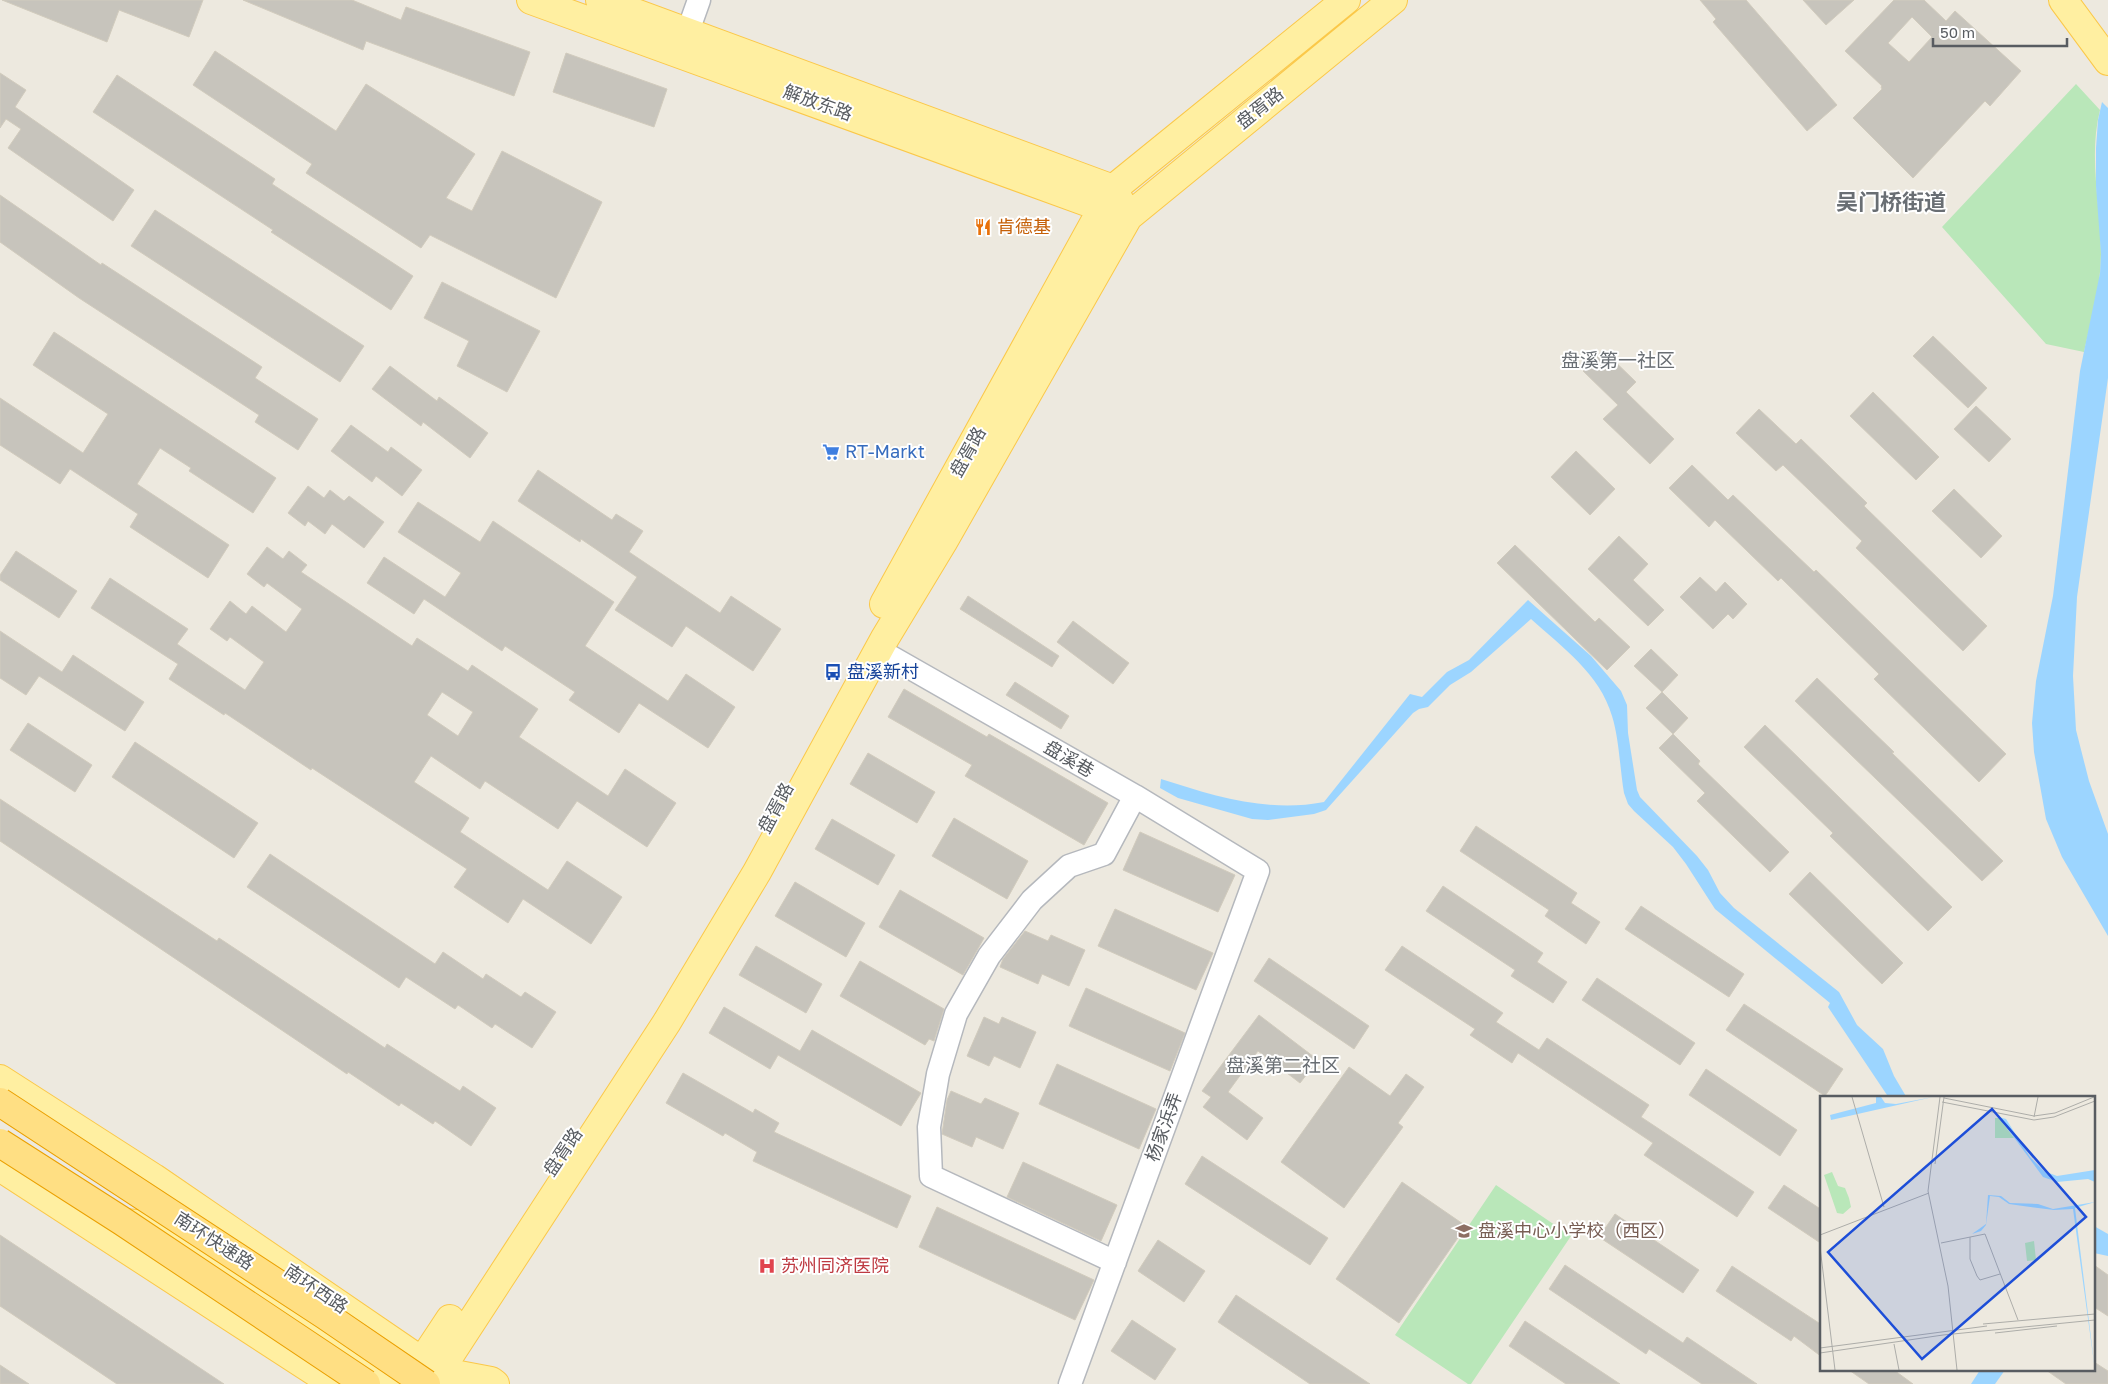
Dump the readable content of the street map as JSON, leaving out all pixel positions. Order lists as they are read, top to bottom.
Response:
{
  "streets": {
    "highway": ["南环快速路"],
    "main road": ["解放东路", "盘胥路", "南环西路"],
    "street": ["盘溪巷", "杨家浜弄"]
  },
  "crossings": [
    ["解放东路", "盘胥路"],
    ["盘胥路", "盘溪巷"],
    ["盘胥路", "南环快速路"],
    ["盘胥路", "南环西路"],
    ["盘溪巷", "杨家浜弄"],
    ["南环快速路", "南环西路"]
  ],
  "districts": ["吴门桥街道", "盘溪第一社区", "盘溪第二社区"],
  "places": {
    "restaurant": ["肯德基"],
    "supermarket": ["RT-Markt"],
    "bus stop": ["盘溪新村"],
    "school or university": ["盘溪中心小学校（西区）"],
    "hospital": ["苏州同济医院"]
  },
  "scale_bar": "50 m"
}
